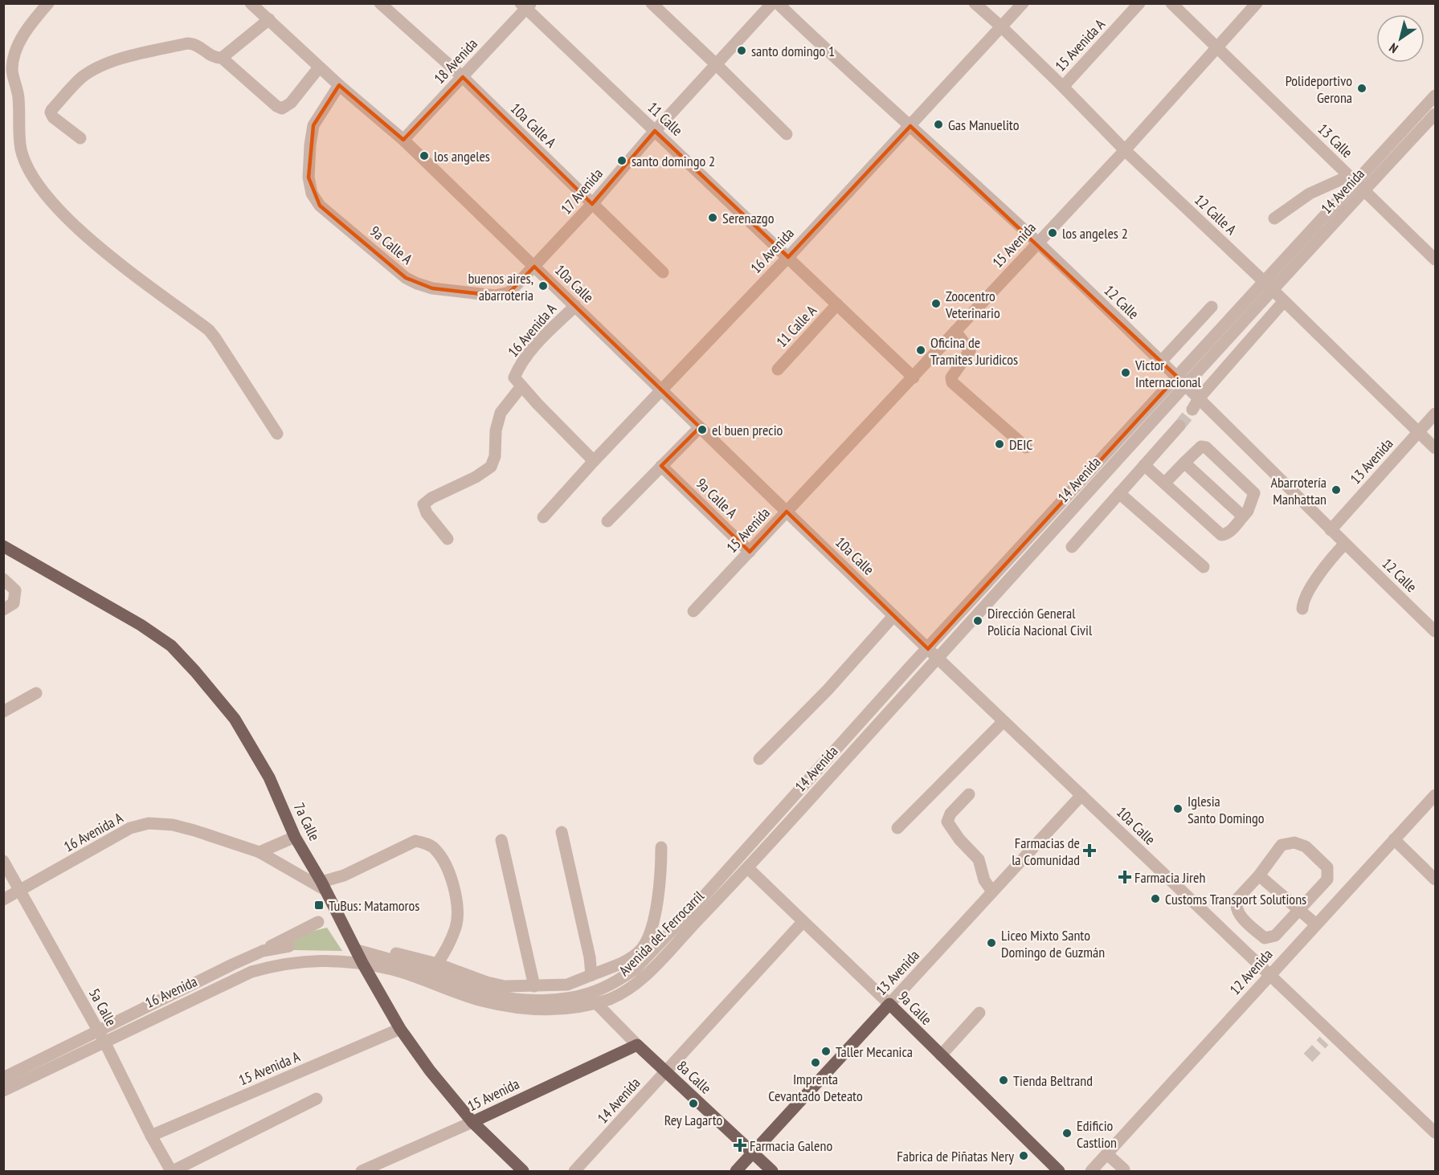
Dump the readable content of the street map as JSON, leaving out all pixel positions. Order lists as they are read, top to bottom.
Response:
{
  "streets": {
    "main road": [
      "15 Avenida",
      "13 Avenida",
      "7a Calle",
      "9a Calle",
      "8a Calle"
    ],
    "street": [
      "15 Avenida A",
      "18 Avenida",
      "11 Calle",
      "10a Calle A",
      "13 Calle",
      "17 Avenida",
      "14 Avenida",
      "12 Calle A",
      "9a Calle A",
      "16 Avenida",
      "10a Calle",
      "12 Calle",
      "11 Calle A",
      "16 Avenida A",
      "Avenida del Ferrocarril",
      "12 Avenida",
      "5a Calle"
    ]
  },
  "crossings": [
    ["15 Avenida A", "12 Calle A"],
    ["15 Avenida A", "7a Calle"],
    ["15 Avenida A", "5a Calle"],
    ["18 Avenida", "11 Calle"],
    ["18 Avenida", "10a Calle A"],
    ["18 Avenida", "10a Calle"],
    ["11 Calle", "17 Avenida"],
    ["11 Calle", "15 Avenida"],
    ["11 Calle", "16 Avenida"],
    ["11 Calle", "11 Calle A"],
    ["10a Calle A", "17 Avenida"],
    ["13 Calle", "14 Avenida"],
    ["13 Calle", "15 Avenida"],
    ["17 Avenida", "9a Calle A"],
    ["17 Avenida", "10a Calle"],
    ["14 Avenida", "12 Calle A"],
    ["14 Avenida", "10a Calle"],
    ["14 Avenida", "12 Calle"],
    ["14 Avenida", "7a Calle"],
    ["14 Avenida", "Avenida del Ferrocarril"],
    ["14 Avenida", "9a Calle"],
    ["14 Avenida", "8a Calle"],
    ["12 Calle A", "15 Avenida"],
    ["12 Calle A", "16 Avenida"],
    ["12 Calle A", "13 Avenida"],
    ["9a Calle A", "15 Avenida"],
    ["9a Calle A", "10a Calle"],
    ["15 Avenida", "10a Calle"],
    ["15 Avenida", "12 Calle"],
    ["15 Avenida", "7a Calle"],
    ["15 Avenida", "8a Calle"],
    ["16 Avenida", "10a Calle"],
    ["16 Avenida", "12 Calle"],
    ["16 Avenida", "7a Calle"],
    ["16 Avenida", "Avenida del Ferrocarril"],
    ["16 Avenida", "5a Calle"],
    ["10a Calle", "16 Avenida A"],
    ["10a Calle", "13 Avenida"],
    ["10a Calle", "12 Avenida"],
    ["12 Calle", "13 Avenida"],
    ["16 Avenida A", "7a Calle"],
    ["16 Avenida A", "5a Calle"],
    ["13 Avenida", "9a Calle"],
    ["13 Avenida", "8a Calle"],
    ["7a Calle", "Avenida del Ferrocarril"],
    ["Avenida del Ferrocarril", "9a Calle"],
    ["Avenida del Ferrocarril", "8a Calle"]
  ],
  "places": {
    "other": [
      "santo domingo 1",
      "Polideportivo Gerona",
      "Gas Manuelito",
      "los angeles",
      "santo domingo 2",
      "Serenazgo",
      "los angeles 2",
      "buenos aires, abarroteria",
      "Zoocentro Veterinario",
      "Oficina de Tramites Juridicos",
      "Victor Internacional",
      "el buen precio",
      "DEIC",
      "Abarrotería Manhattan",
      "Dirección General Policía Nacional Civil",
      "Iglesia Santo Domingo",
      "Customs Transport Solutions",
      "Liceo Mixto Santo Domingo de Guzmán",
      "Taller Mecanica",
      "Imprenta Cevantado Deteato",
      "Tienda Beltrand",
      "Rey Lagarto",
      "Edificio Castlion",
      "Fabrica de Piñatas Nery"
    ],
    "health": ["Farmacias de la Comunidad", "Farmacia Jireh", "Farmacia Galeno"],
    "transit": ["TuBus: Matamoros"]
  },
  "north": "bottom left"
}
